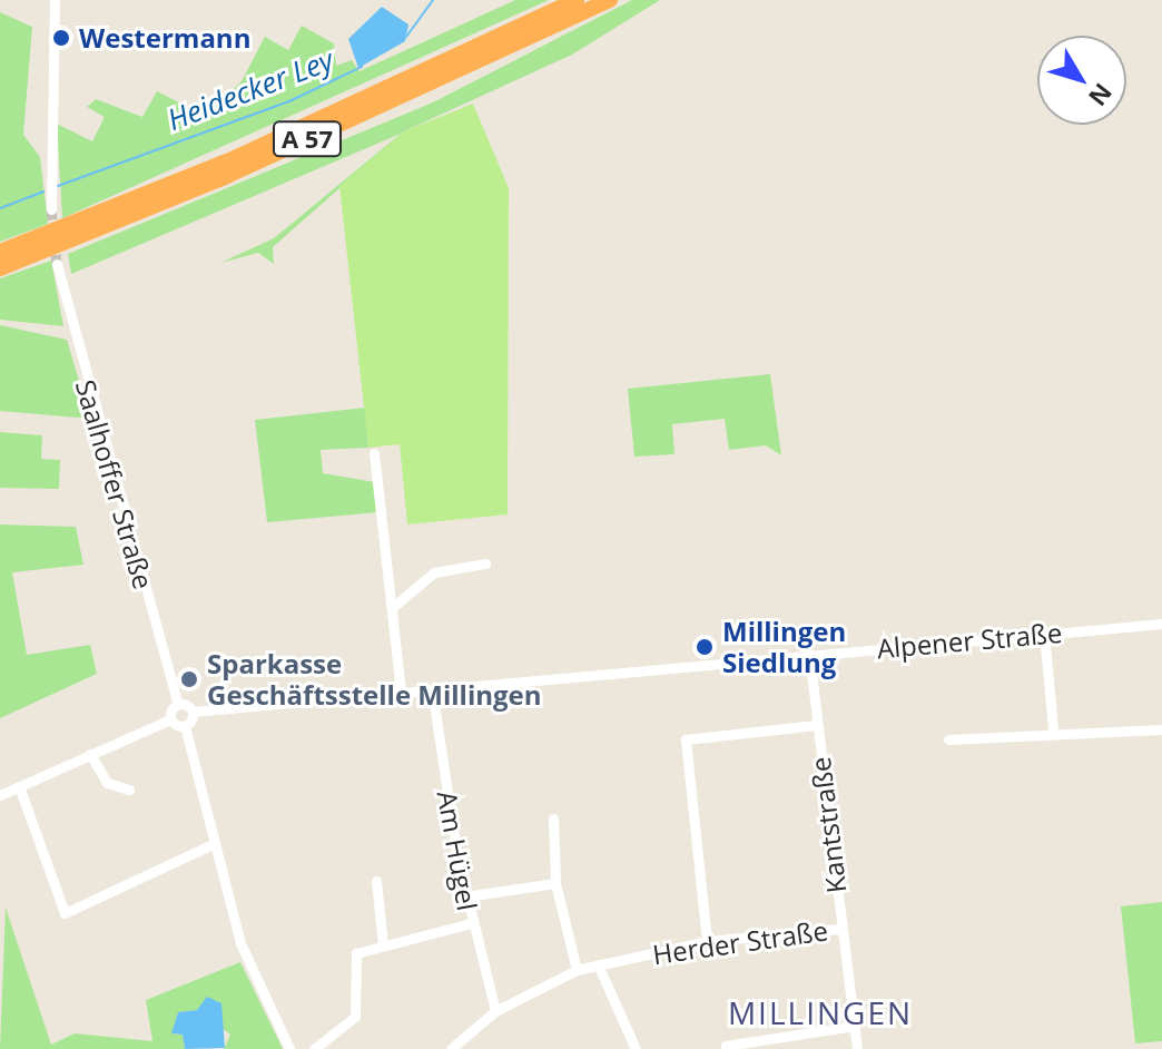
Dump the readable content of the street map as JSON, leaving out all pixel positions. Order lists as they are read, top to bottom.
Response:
{
  "streets": {
    "highway": ["A 57"],
    "street": [
      "Saalhoffer Straße",
      "Alpener Straße",
      "Kantstraße",
      "Am Hügel",
      "Herder Straße"
    ]
  },
  "crossings": [
    ["Alpener Straße", "Kantstraße"],
    ["Alpener Straße", "Am Hügel"],
    ["Kantstraße", "Herder Straße"],
    ["Am Hügel", "Herder Straße"]
  ],
  "districts": ["MILLINGEN"],
  "water": ["Heidecker Ley"],
  "places": ["Westermann", "Millingen Siedlung", "Sparkasse Geschäftsstelle Millingen"],
  "north": "bottom right"
}
